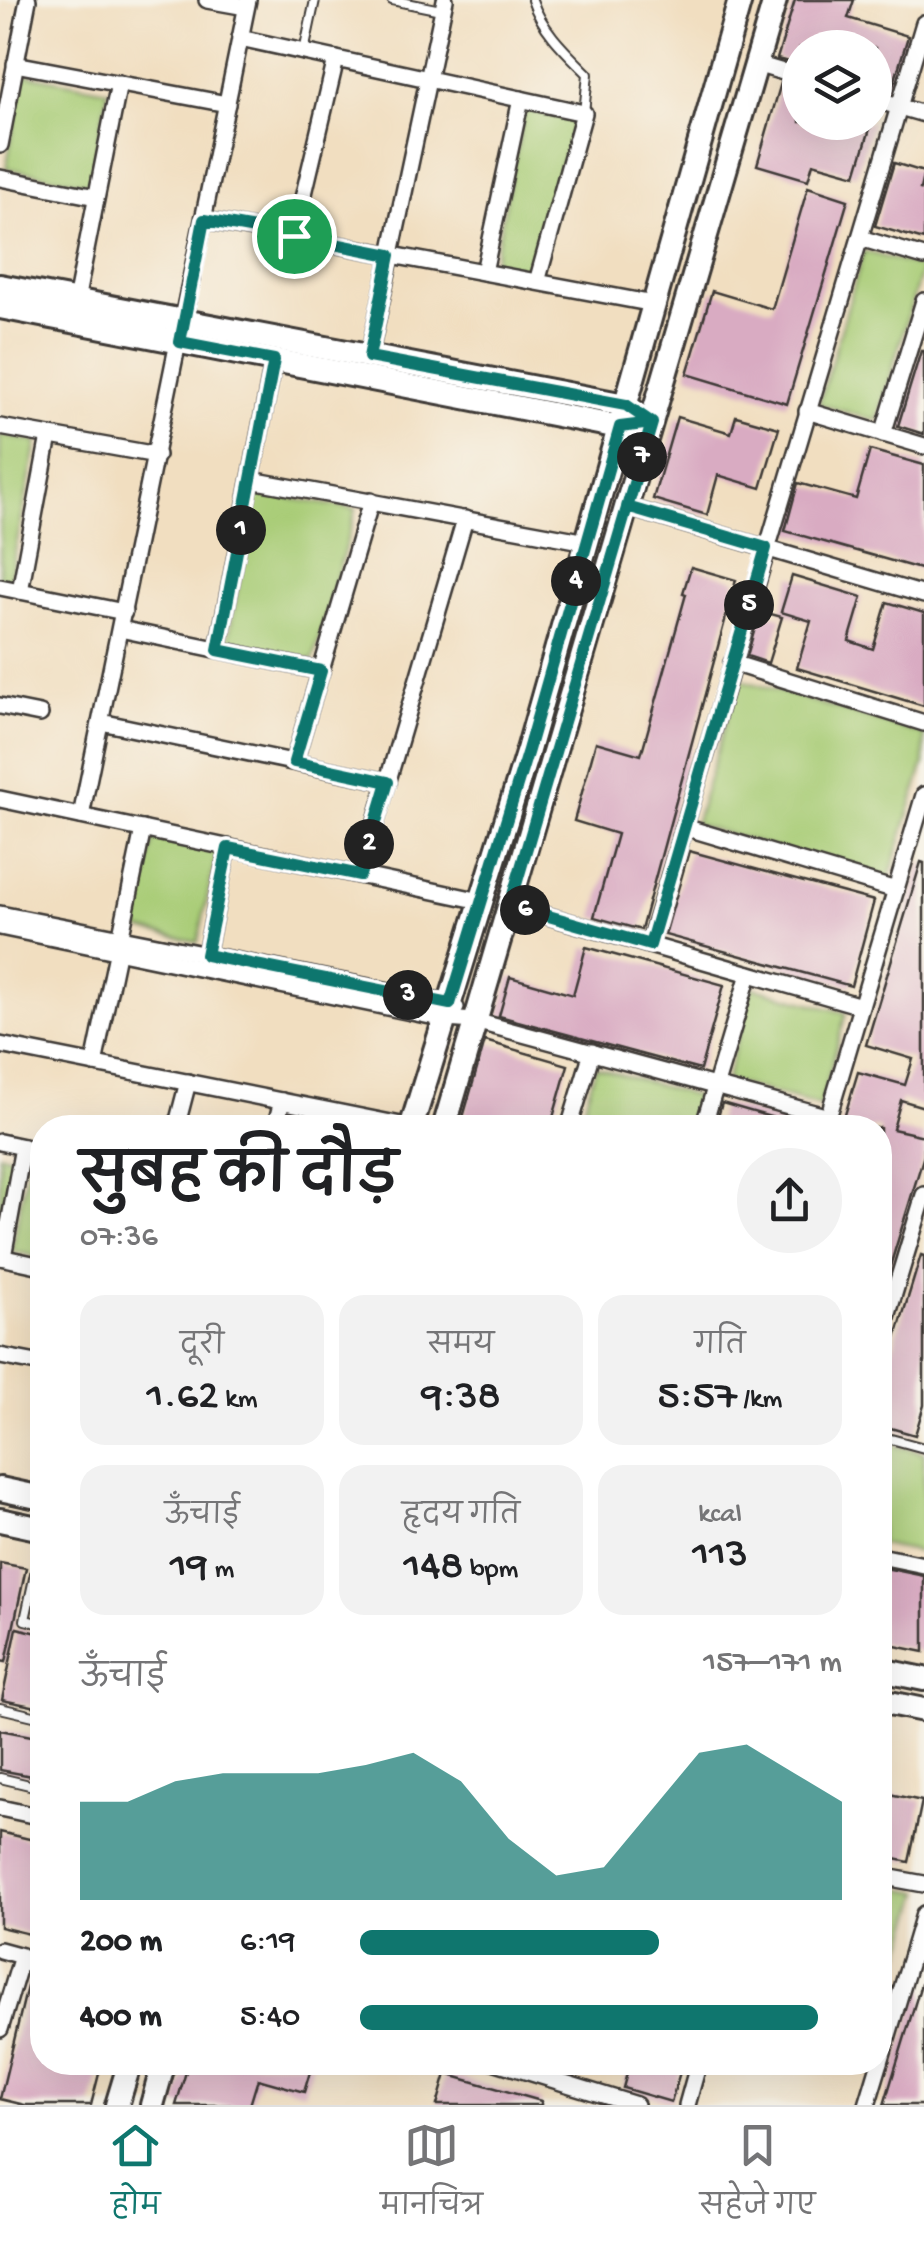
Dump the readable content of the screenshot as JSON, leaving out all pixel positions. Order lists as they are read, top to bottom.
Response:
{
  "page": {
    "pins": [
      "7",
      "1",
      "4",
      "5",
      "2",
      "6",
      "3"
    ],
    "heading": ["सुबह की दौड़", "07:36"],
    "stats": [
      ["दूरी", "1.62 km"],
      ["समय", "9:38"],
      ["गति", "5:57 /km"],
      ["ऊँचाई", "19 m"],
      ["हृदय गति", "148 bpm"],
      ["kcal", "113"]
    ],
    "chart": ["ऊँचाई", "157–171 m"],
    "list": [
      {
        "name": "200 m",
        "note": "6:19"
      },
      {
        "name": "400 m",
        "note": "5:40"
      }
    ],
    "tabs": ["होम", "मानचित्र", "सहेजे गए"]
  }
}
